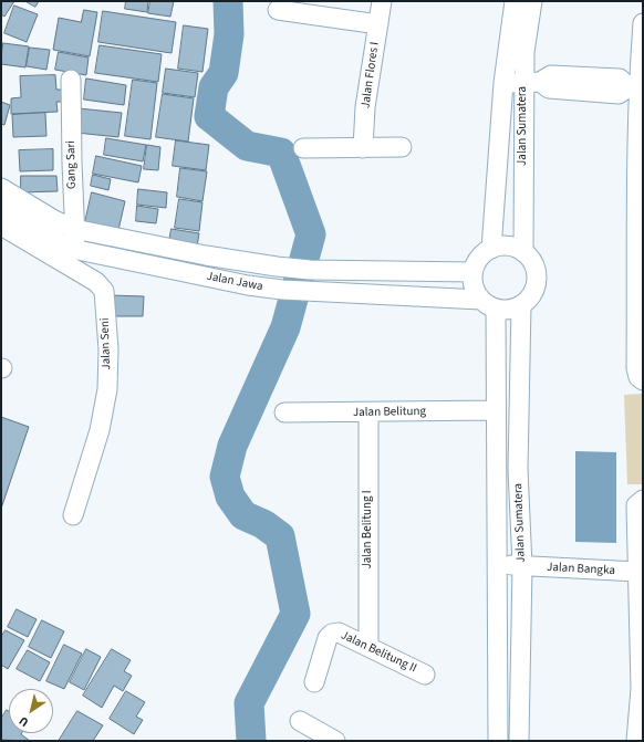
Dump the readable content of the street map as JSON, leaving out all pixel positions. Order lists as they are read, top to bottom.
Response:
{
  "streets": {
    "street": [
      "Jalan Flores I",
      "Jalan Sumatera",
      "Gang Sari",
      "Jalan Jawa",
      "Jalan Seni",
      "Jalan Belitung",
      "Jalan Belitung I",
      "Jalan Bangka",
      "Jalan Belitung II"
    ]
  },
  "crossings": [
    ["Jalan Sumatera", "Jalan Jawa"],
    ["Jalan Sumatera", "Jalan Belitung"],
    ["Jalan Sumatera", "Jalan Bangka"],
    ["Gang Sari", "Jalan Jawa"],
    ["Jalan Belitung", "Jalan Belitung I"],
    ["Jalan Belitung I", "Jalan Belitung II"]
  ],
  "north": "bottom left"
}
